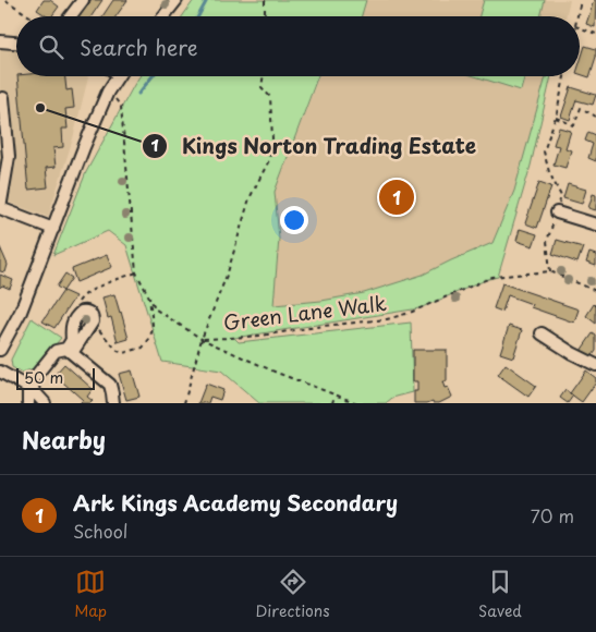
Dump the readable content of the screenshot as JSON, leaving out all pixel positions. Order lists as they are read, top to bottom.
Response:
{
  "streets": {
    "path": ["Green Lane Walk"]
  },
  "places": ["Kings Norton Trading Estate"],
  "scale_bar": "50 m",
  "page": {
    "search": "Search here",
    "pins": "1",
    "scale": "50 m",
    "heading": "Nearby",
    "list": [
      {
        "mark": "1",
        "name": "Ark Kings Academy Secondary",
        "note": "School",
        "value": "70 m"
      }
    ],
    "nav": ["Map", "Directions", "Saved"]
  }
}
